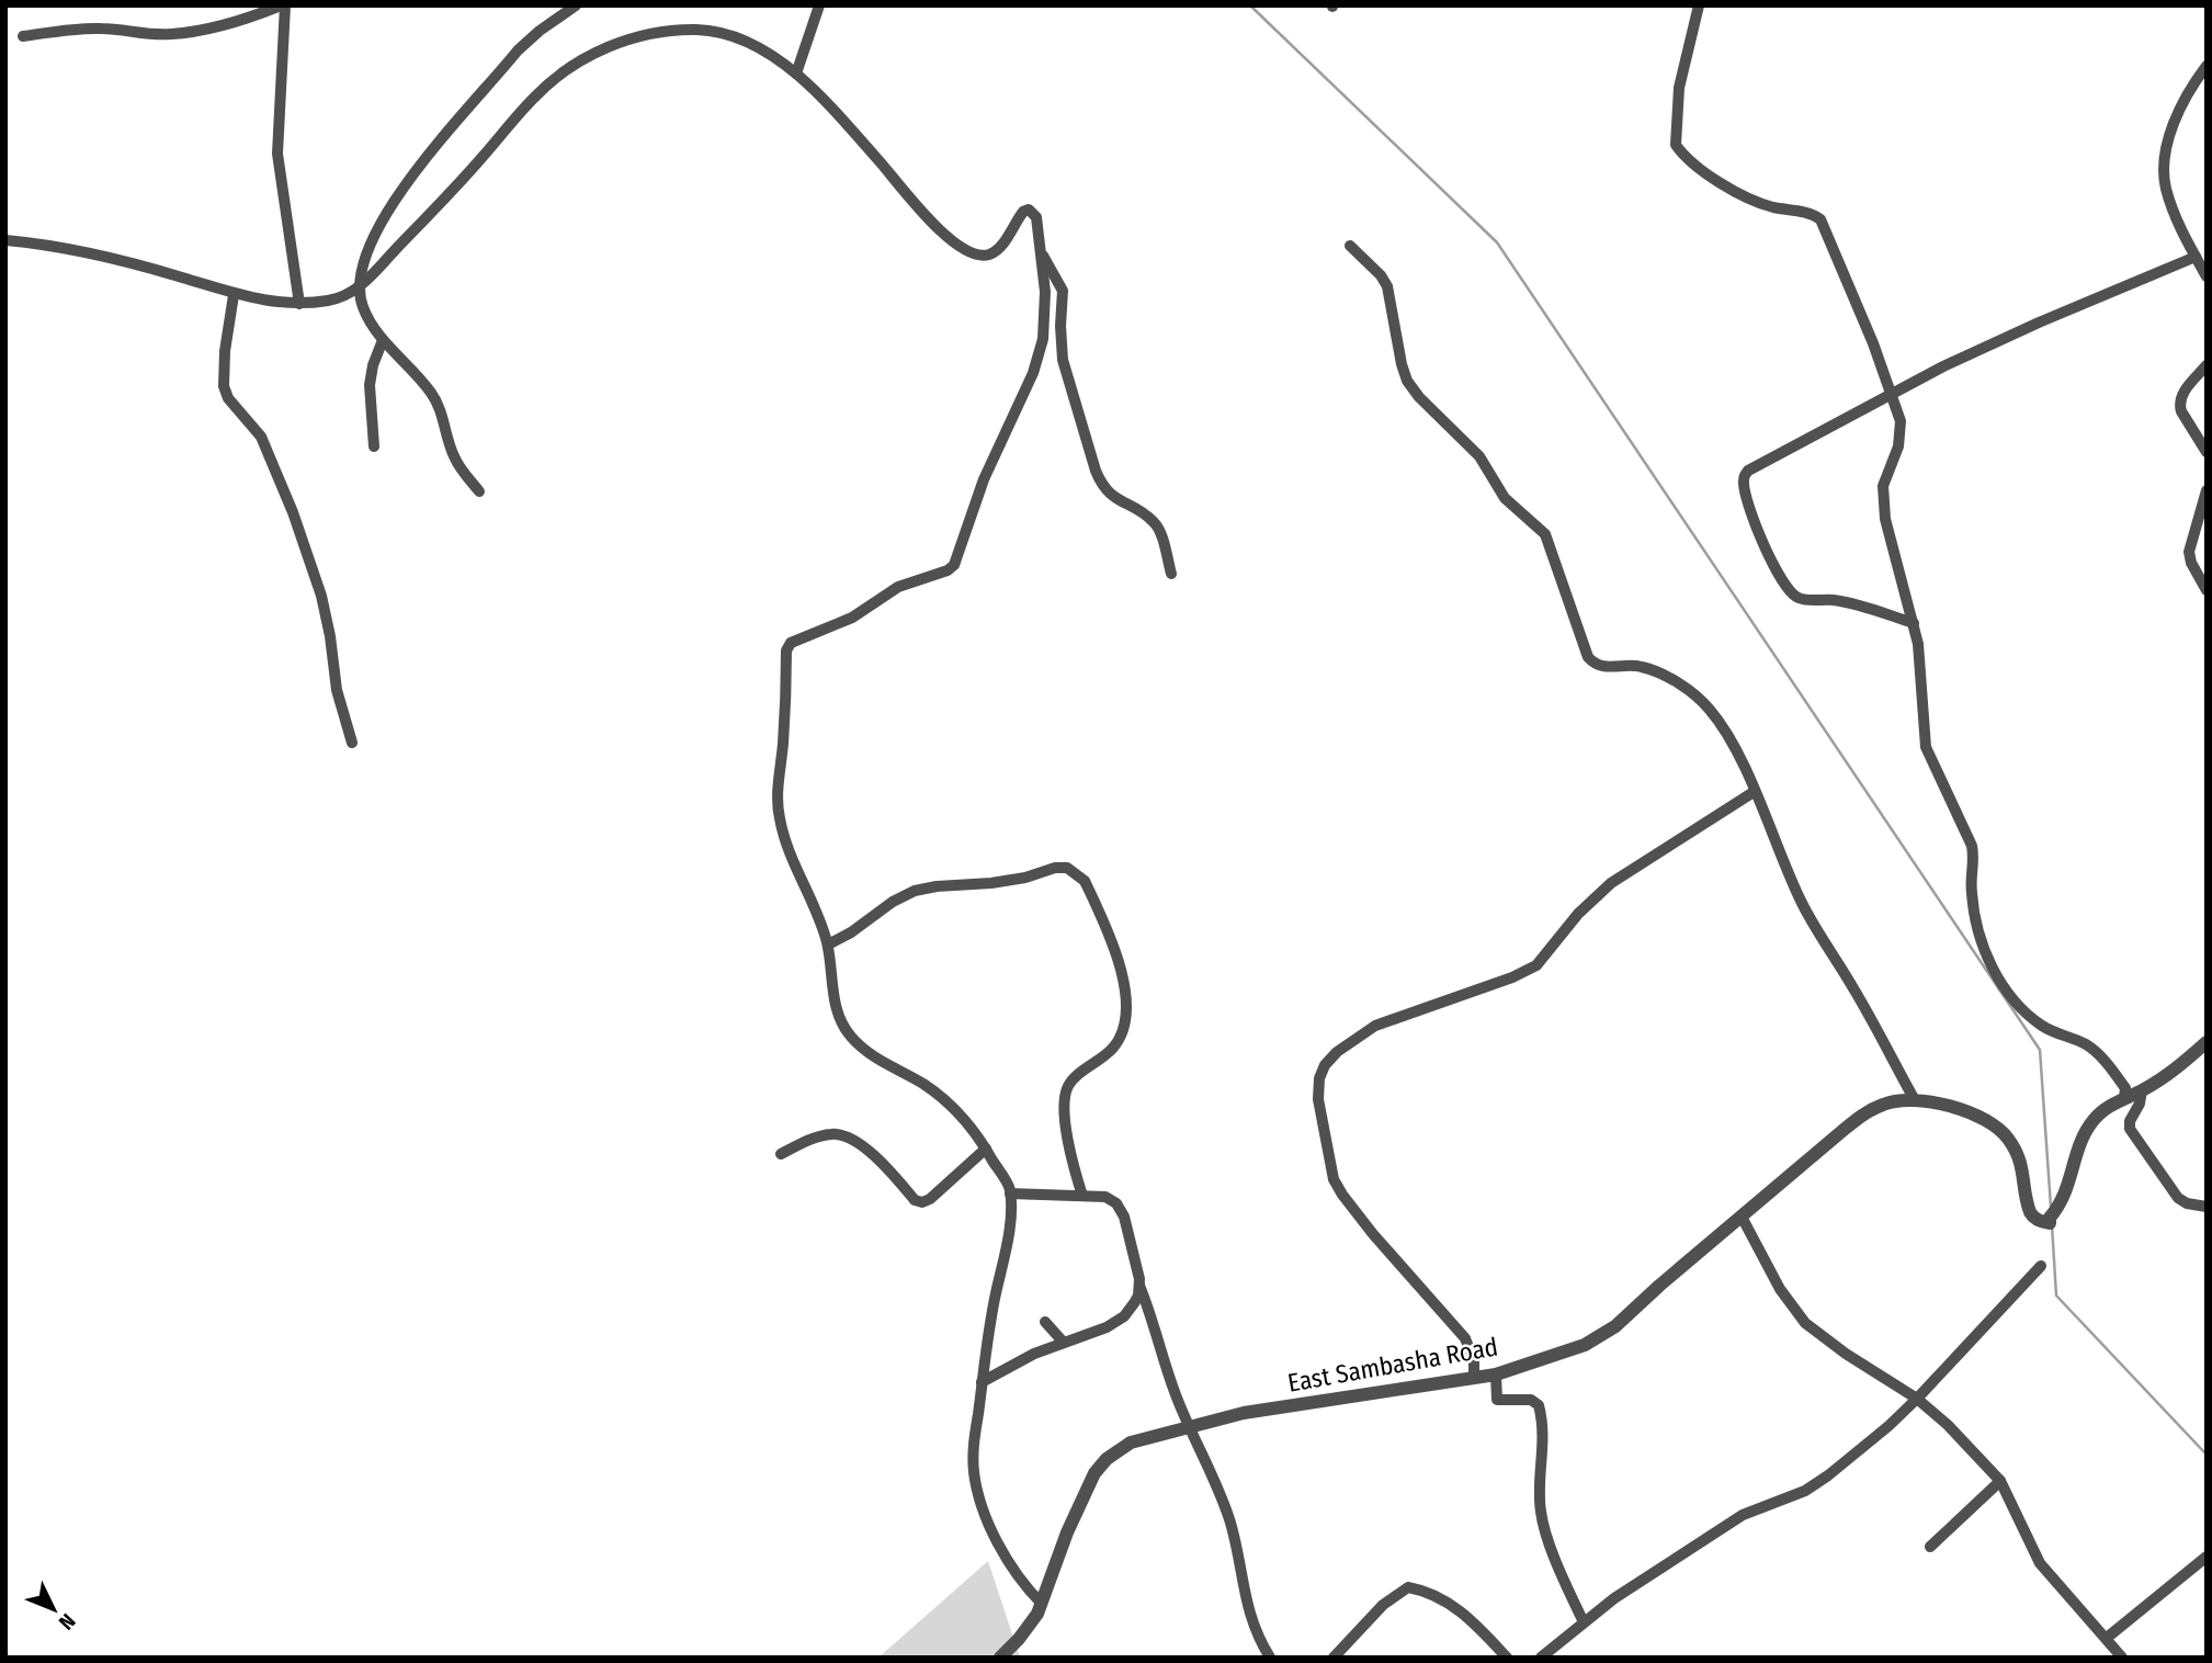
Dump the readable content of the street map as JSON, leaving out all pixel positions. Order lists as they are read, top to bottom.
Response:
{
  "streets": {
    "street": ["East Sambasha Road"]
  },
  "north": "bottom right"
}
